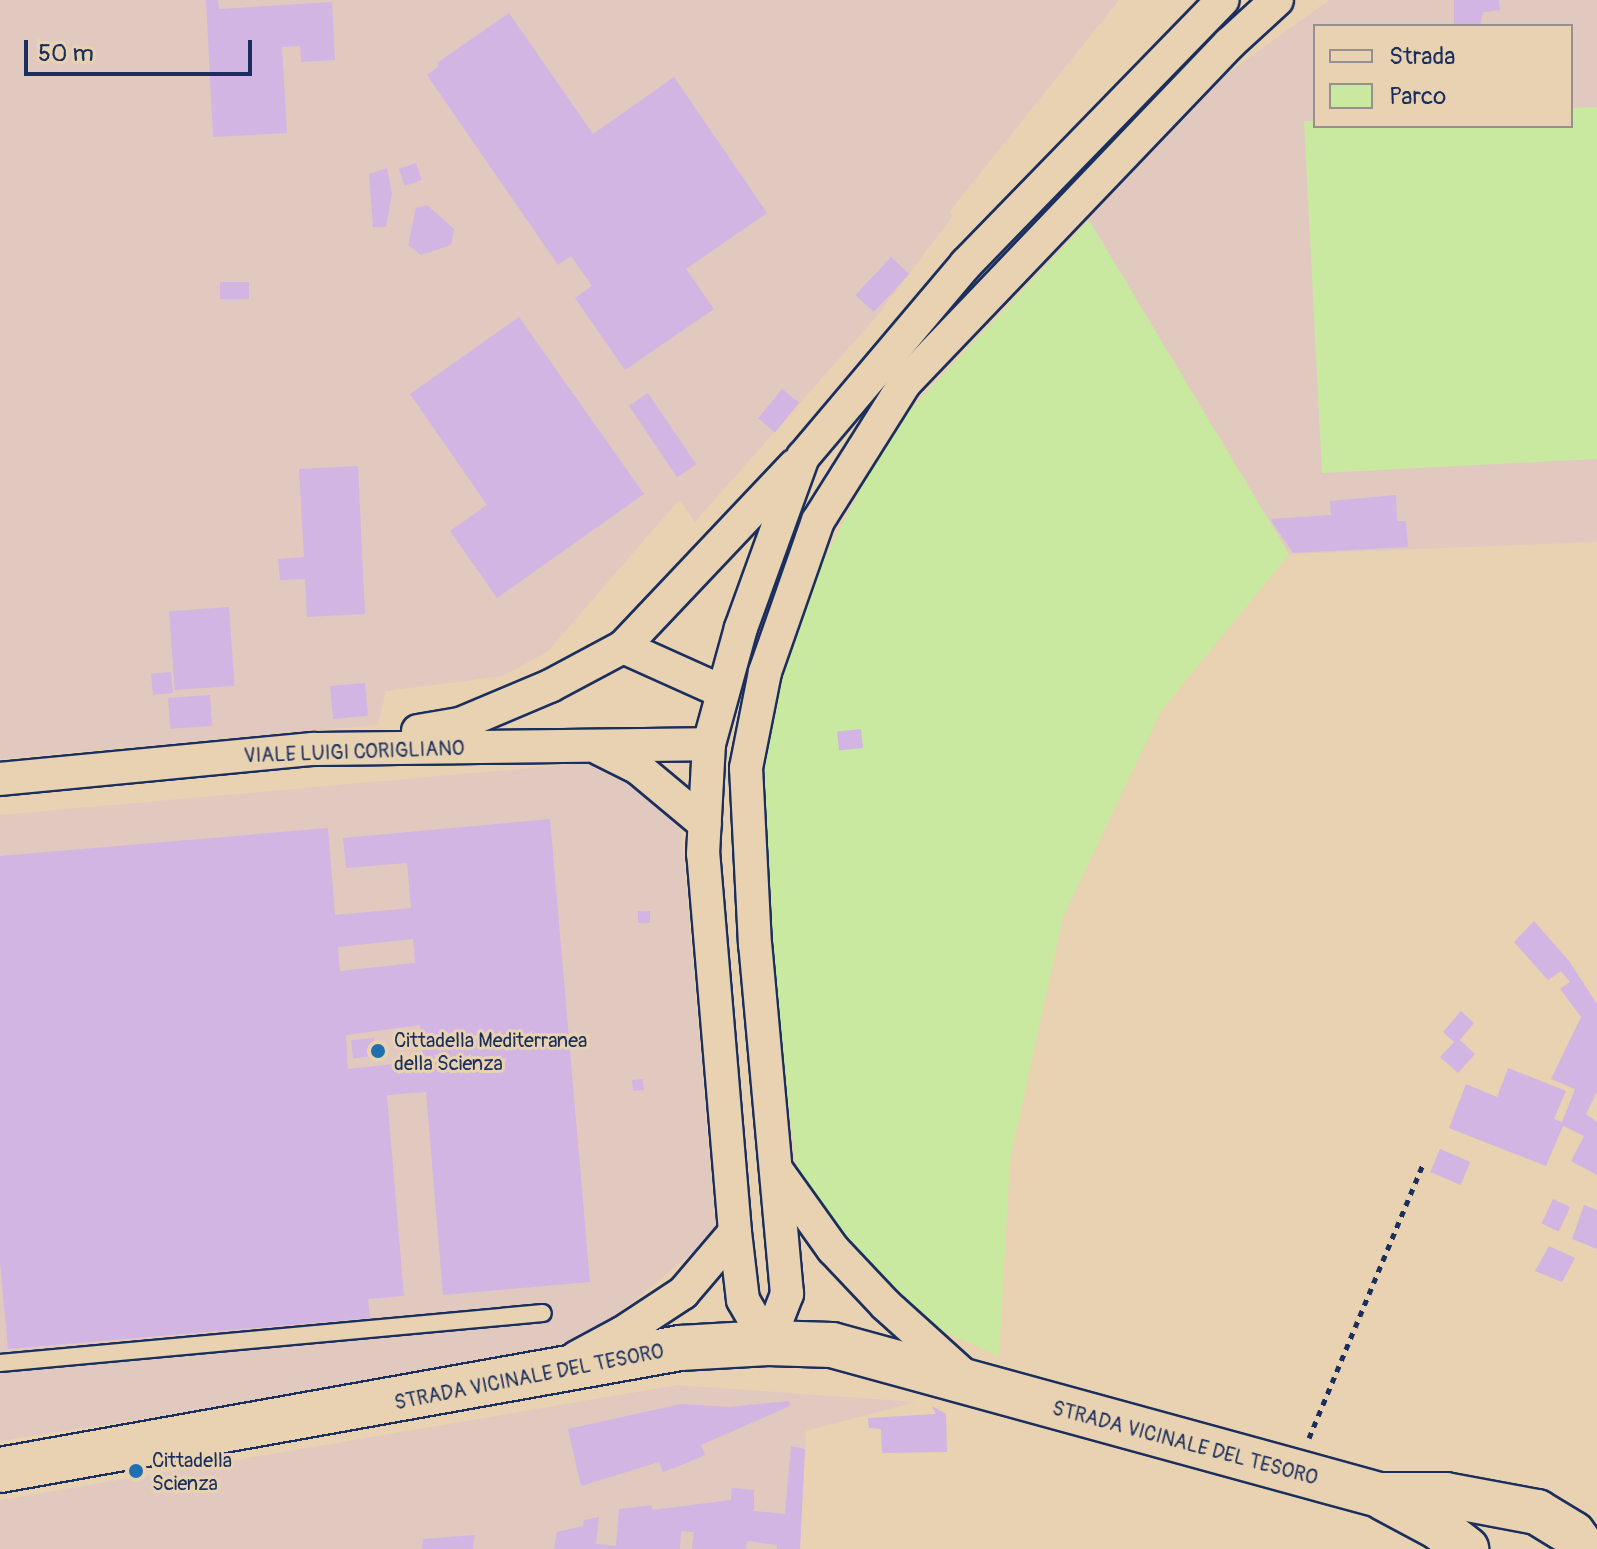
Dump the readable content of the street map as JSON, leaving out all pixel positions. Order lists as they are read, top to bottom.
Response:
{
  "streets": {
    "main road": ["STRADA VICINALE DEL TESORO"],
    "street": ["VIALE LUIGI CORIGLIANO"]
  },
  "places": ["Cittadella Mediterranea della Scienza", "Cittadella Scienza"],
  "legend": ["Strada", "Parco"],
  "scale_bar": "50 m"
}
